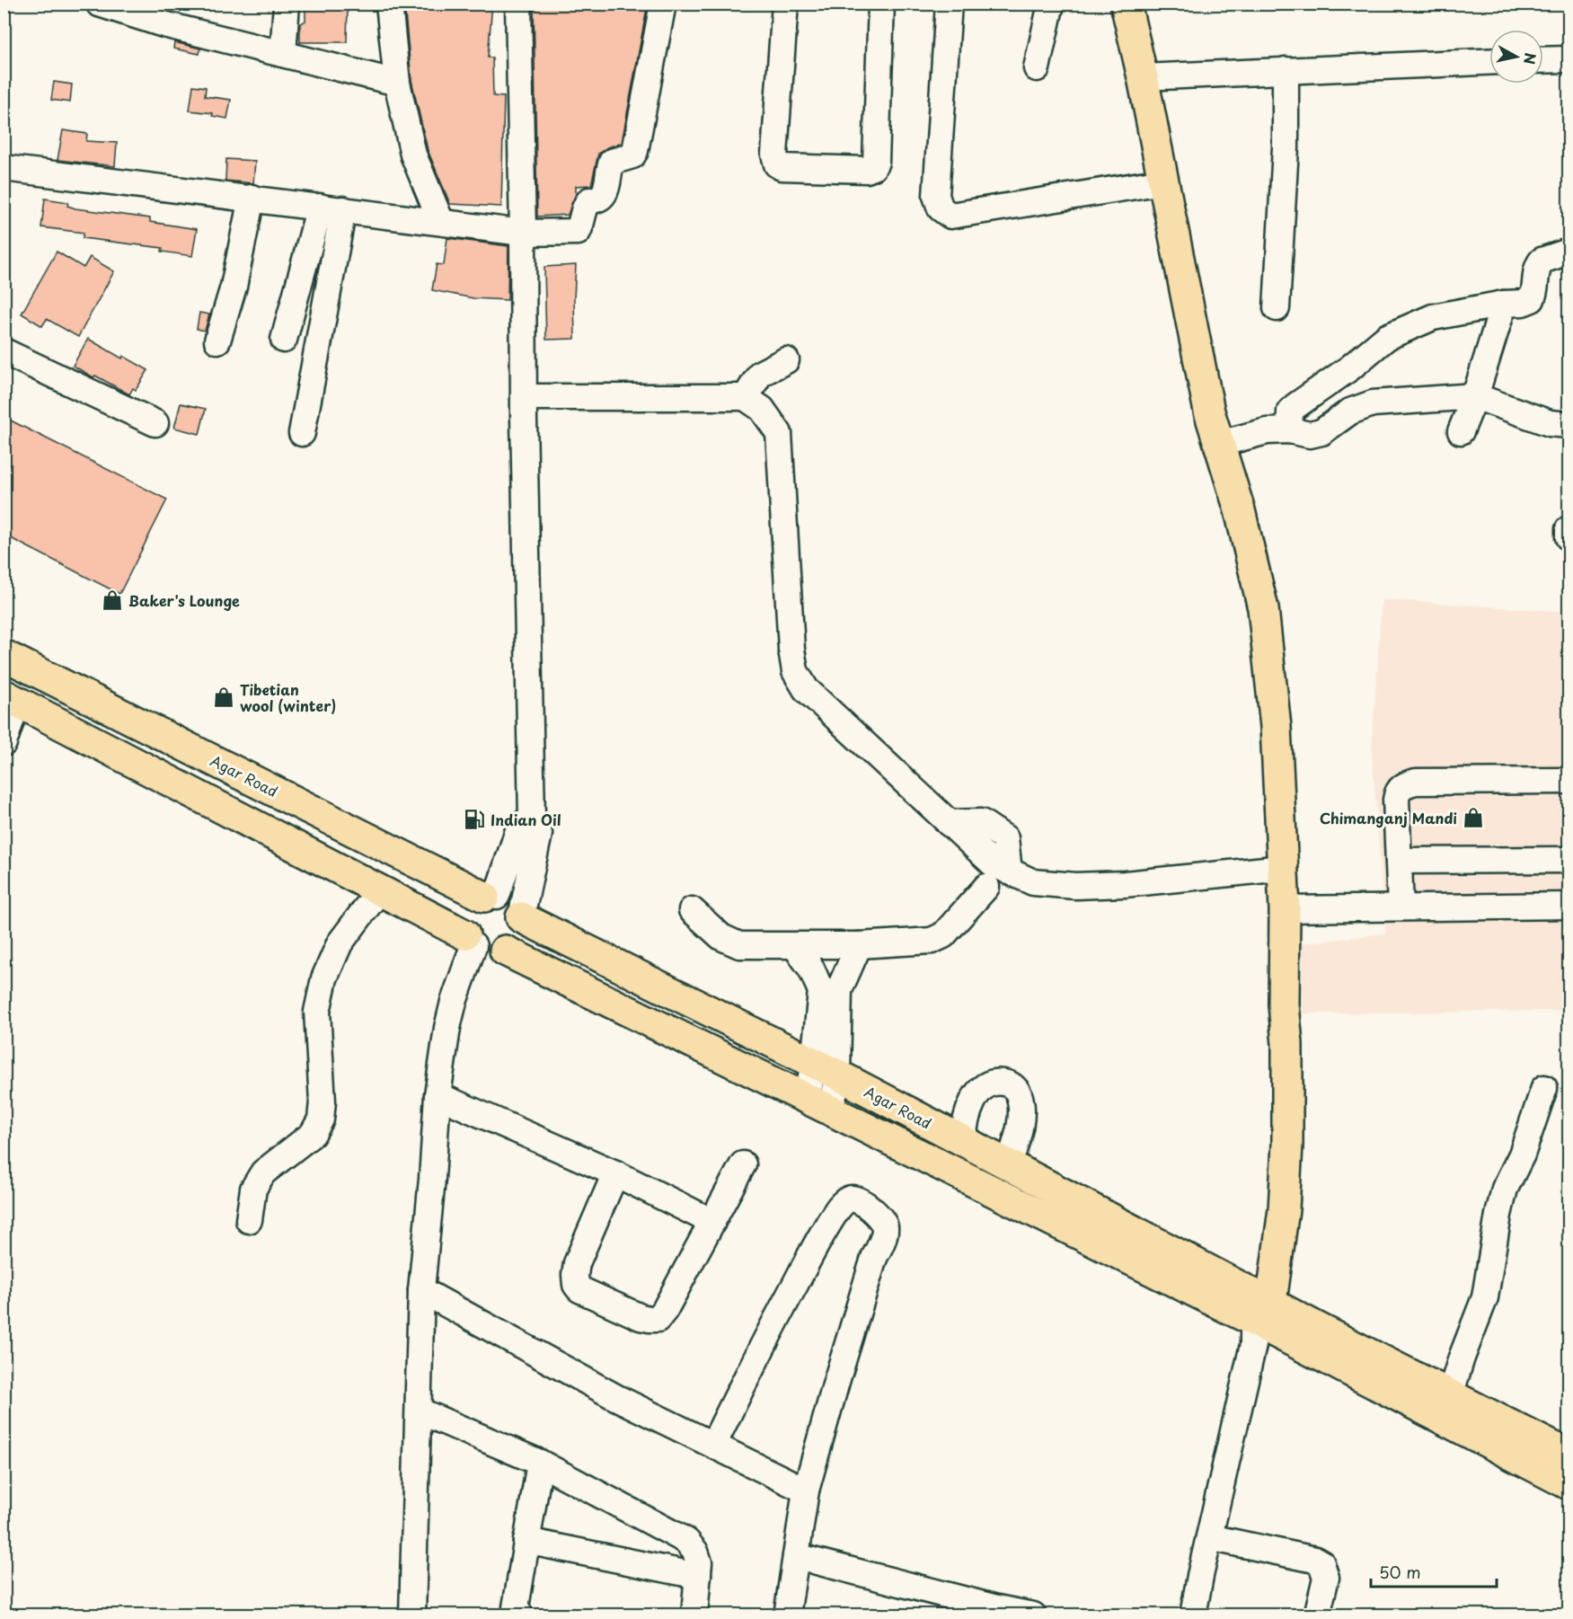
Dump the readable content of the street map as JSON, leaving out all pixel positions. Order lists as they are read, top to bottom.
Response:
{
  "streets": {
    "main road": ["Agar Road"]
  },
  "places": {
    "shop": ["Baker's Lounge", "Tibetian wool (winter)", "Chimanganj Mandi"],
    "fuel station": ["Indian Oil"]
  },
  "scale_bar": "50 m",
  "north": "right"
}
